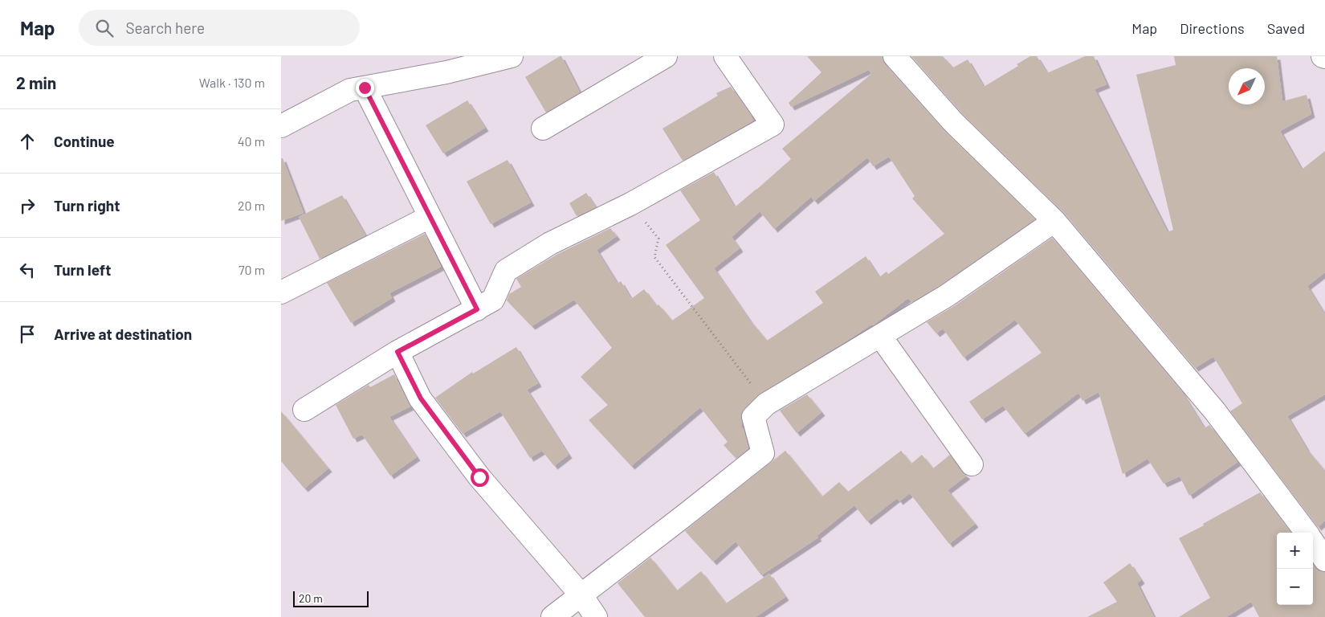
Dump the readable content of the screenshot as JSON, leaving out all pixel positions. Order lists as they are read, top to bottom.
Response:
{
  "scale_bar": "20 m",
  "north": "bottom left",
  "page": {
    "header": "Map",
    "search": "Search here",
    "nav": ["Map", "Directions", "Saved"],
    "heading": ["2 min", "Walk · 130 m"],
    "list": [
      ["Continue", "40 m"],
      ["Turn right", "20 m"],
      ["Turn left", "70 m"],
      "Arrive at destination"
    ],
    "map_buttons": ["+", "−"],
    "scale": "20 m"
  }
}
